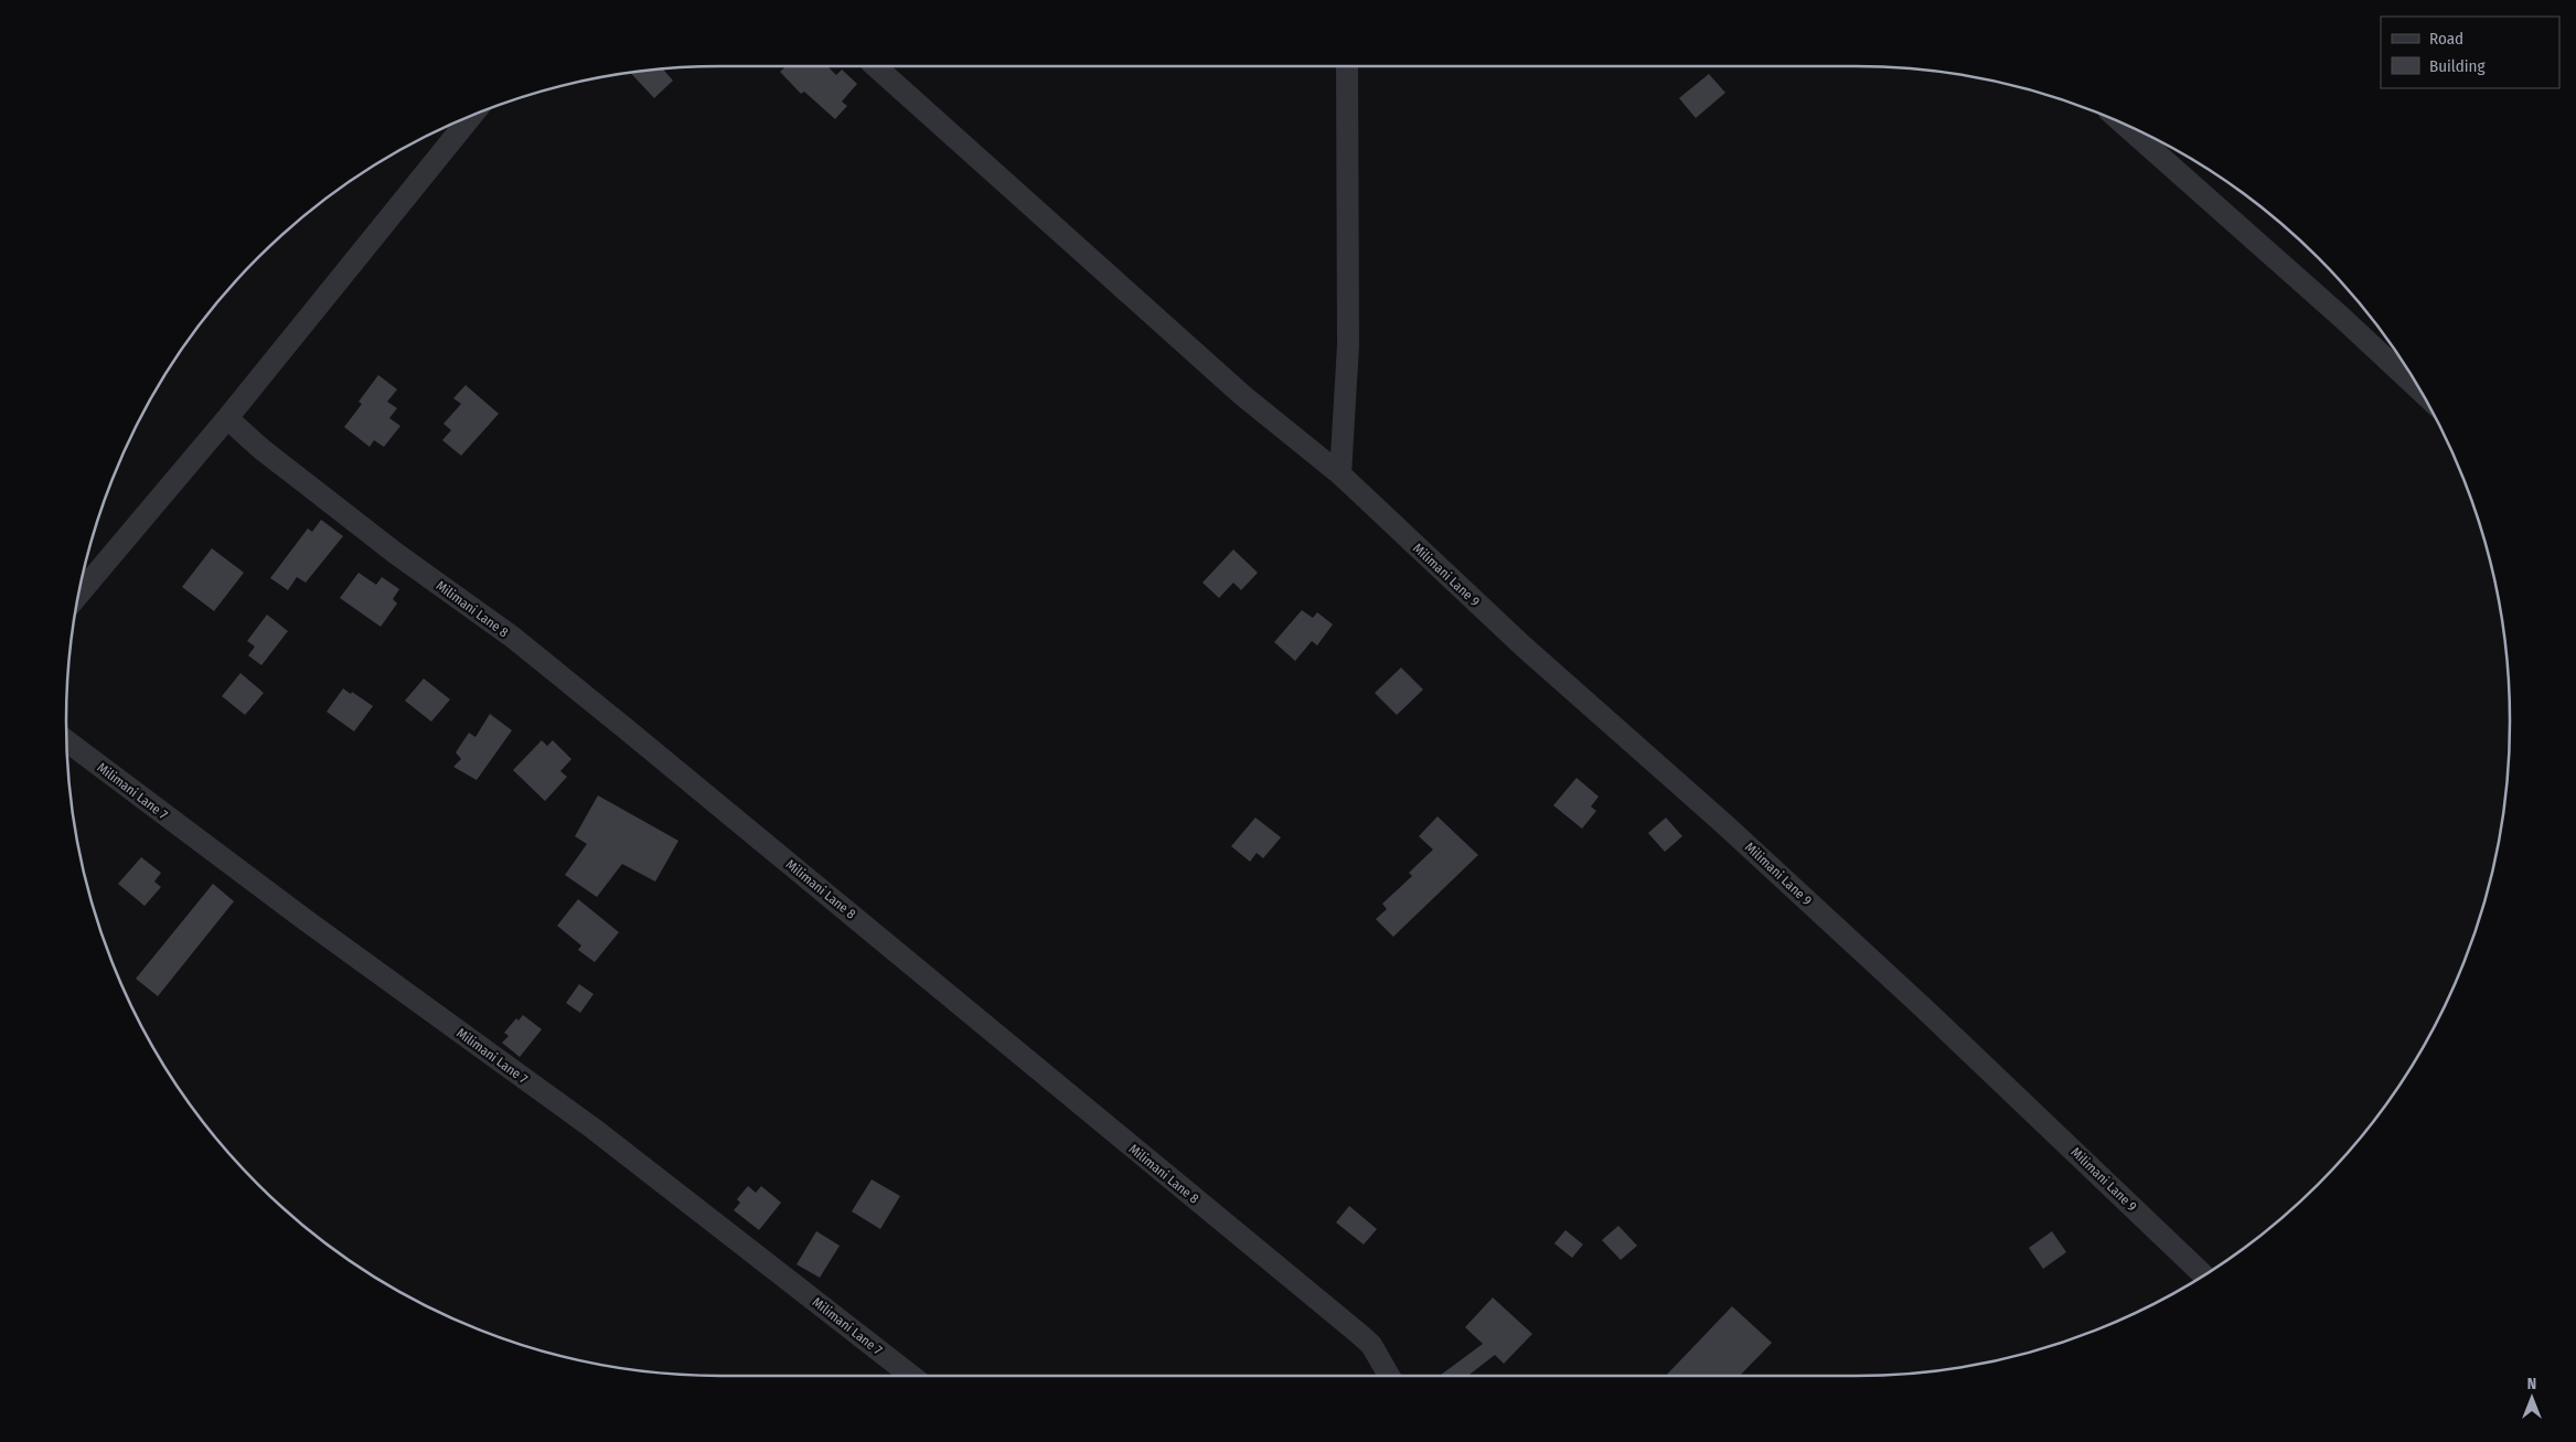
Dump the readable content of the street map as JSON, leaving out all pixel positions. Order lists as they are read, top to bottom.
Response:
{
  "streets": {
    "street": ["Milimani Lane 9", "Milimani Lane 8", "Milimani Lane 7"]
  },
  "legend": ["Road", "Building"],
  "north": "top"
}
